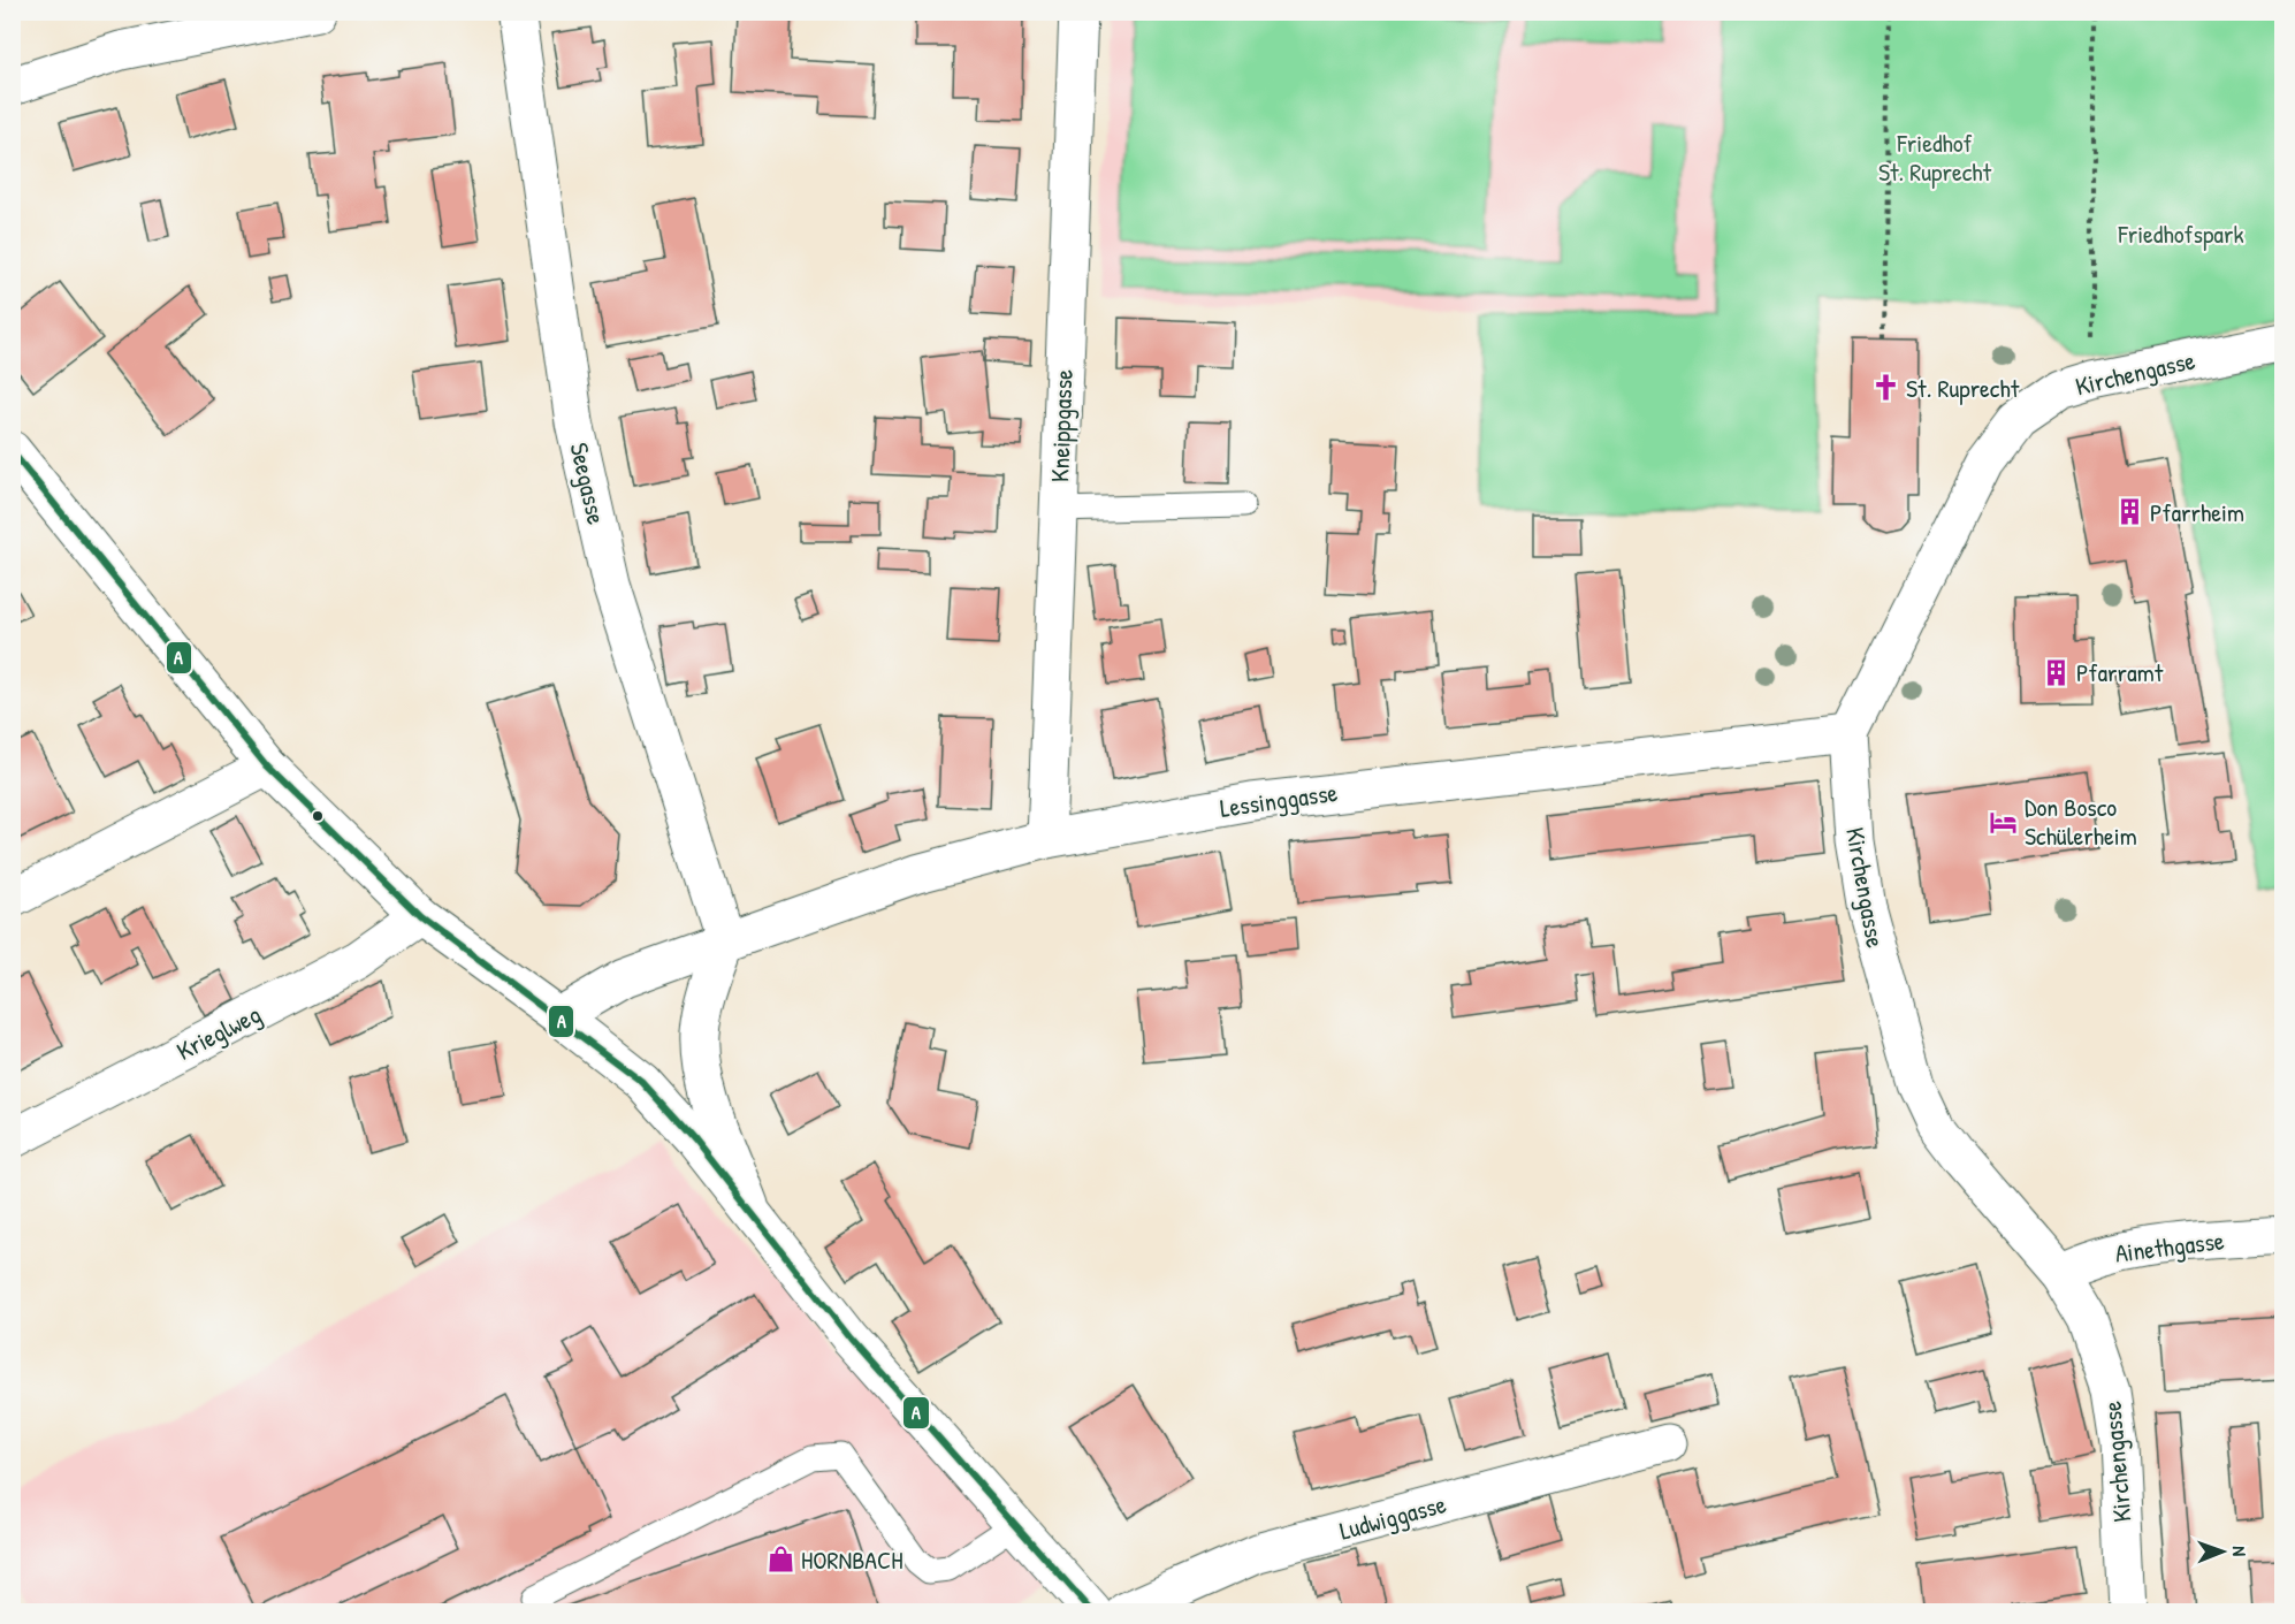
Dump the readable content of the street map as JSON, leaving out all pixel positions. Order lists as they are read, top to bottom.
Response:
{
  "streets": {
    "street": [
      "Kirchengasse",
      "Kneippgasse",
      "Seegasse",
      "Lessinggasse",
      "Krieglweg",
      "Ainethgasse",
      "Ludwiggasse"
    ]
  },
  "crossings": [
    ["Kirchengasse", "Lessinggasse"],
    ["Kirchengasse", "Ainethgasse"],
    ["Kneippgasse", "Lessinggasse"],
    ["Seegasse", "Lessinggasse"]
  ],
  "parks": ["Friedhof St. Ruprecht", "Friedhofspark"],
  "places": {
    "church": ["St. Ruprecht"],
    "building": ["Pfarrheim", "Pfarramt"],
    "hotel": ["Don Bosco Schülerheim"],
    "shop": ["HORNBACH"]
  },
  "lines": ["transit line A"],
  "north": "right"
}
